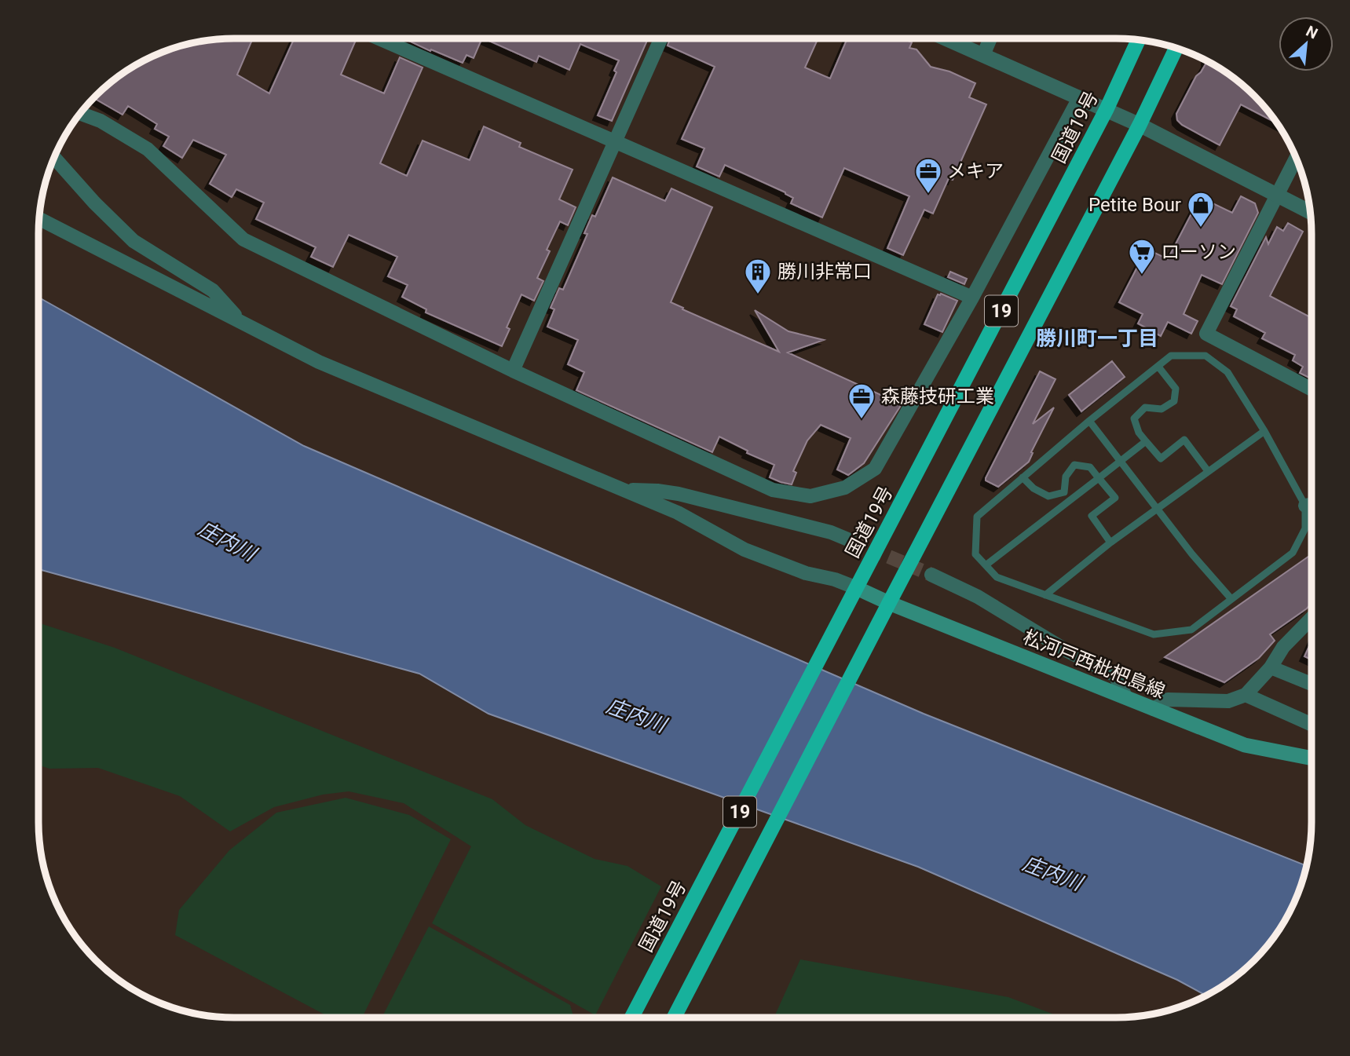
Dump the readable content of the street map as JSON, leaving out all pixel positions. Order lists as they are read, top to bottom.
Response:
{
  "streets": {
    "highway": ["国道19号", "19"],
    "main road": ["松河戸西枇杷島線"]
  },
  "crossings": [
    ["国道19号", "松河戸西枇杷島線"],
    ["19", "松河戸西枇杷島線"]
  ],
  "districts": ["勝川町一丁目"],
  "water": ["庄内川"],
  "places": {
    "office": ["メキア", "森藤技研工業"],
    "shop": ["Petite Bour"],
    "supermarket": ["ローソン"],
    "building": ["勝川非常口"]
  },
  "north": "top right"
}
